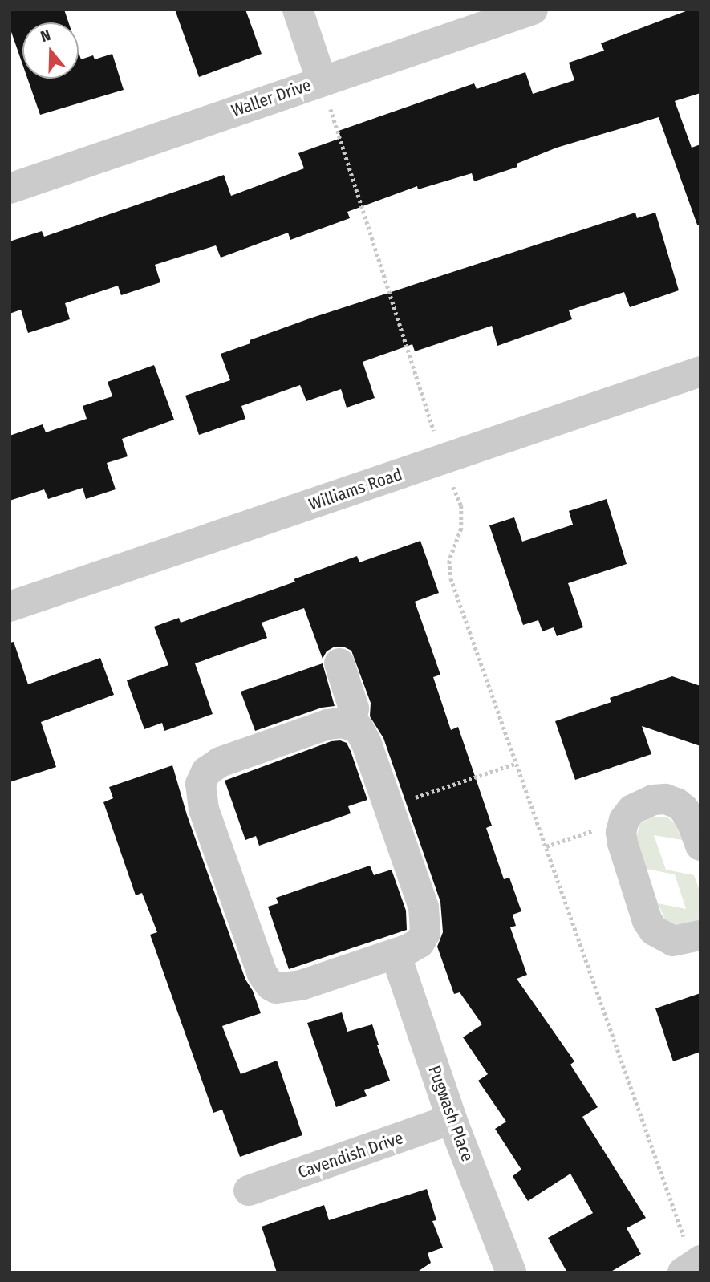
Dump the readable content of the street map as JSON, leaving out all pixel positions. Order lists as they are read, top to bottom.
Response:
{
  "streets": {
    "street": [
      "Waller Drive",
      "Williams Road",
      "Pugwash Place",
      "Cavendish Drive"
    ]
  },
  "crossings": [
    ["Pugwash Place", "Cavendish Drive"]
  ],
  "north": "top"
}
